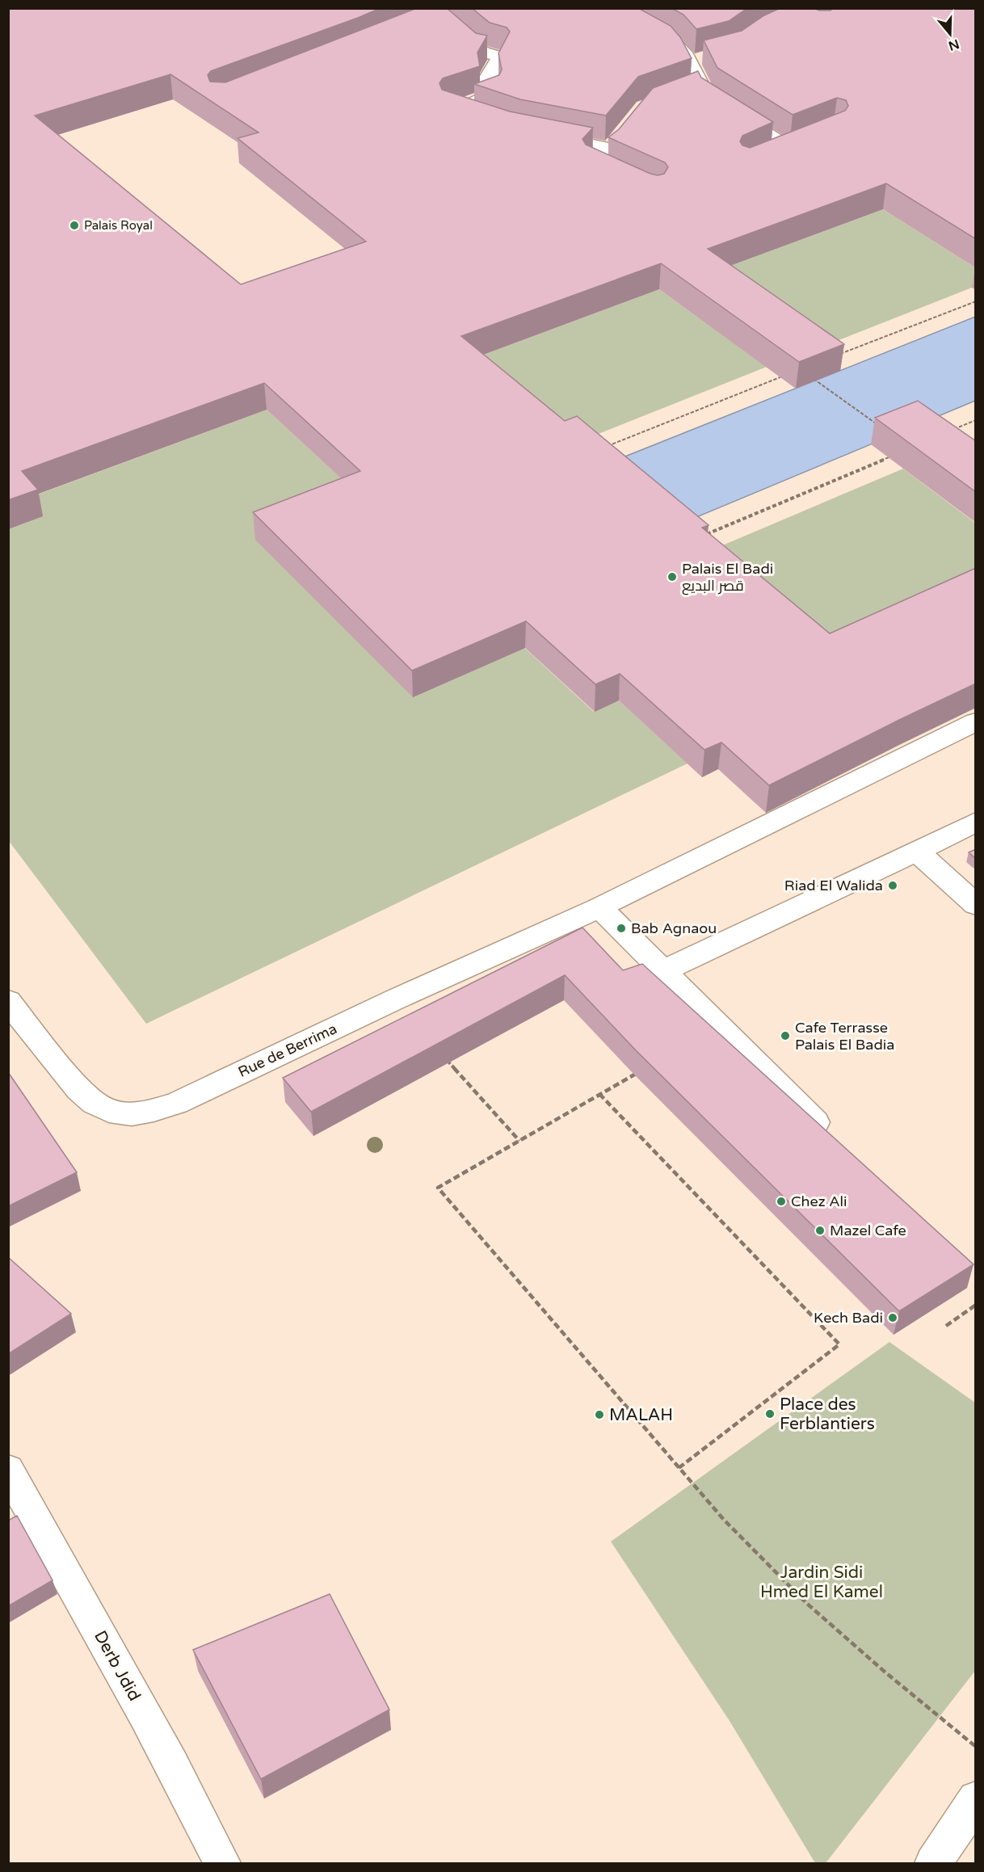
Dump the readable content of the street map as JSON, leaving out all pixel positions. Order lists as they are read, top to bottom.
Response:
{
  "streets": {
    "street": ["Rue de Berrima", "Derb Jdid"]
  },
  "parks": ["Jardin Sidi Hmed El Kamel"],
  "places": [
    "Palais Royal",
    "Palais El Badi قصر البديع",
    "Riad El Walida",
    "Bab Agnaou",
    "Cafe Terrasse Palais El Badia",
    "Chez Ali",
    "Mazel Cafe",
    "Kech Badi",
    "Place des Ferblantiers",
    "MALAH"
  ],
  "north": "bottom"
}
